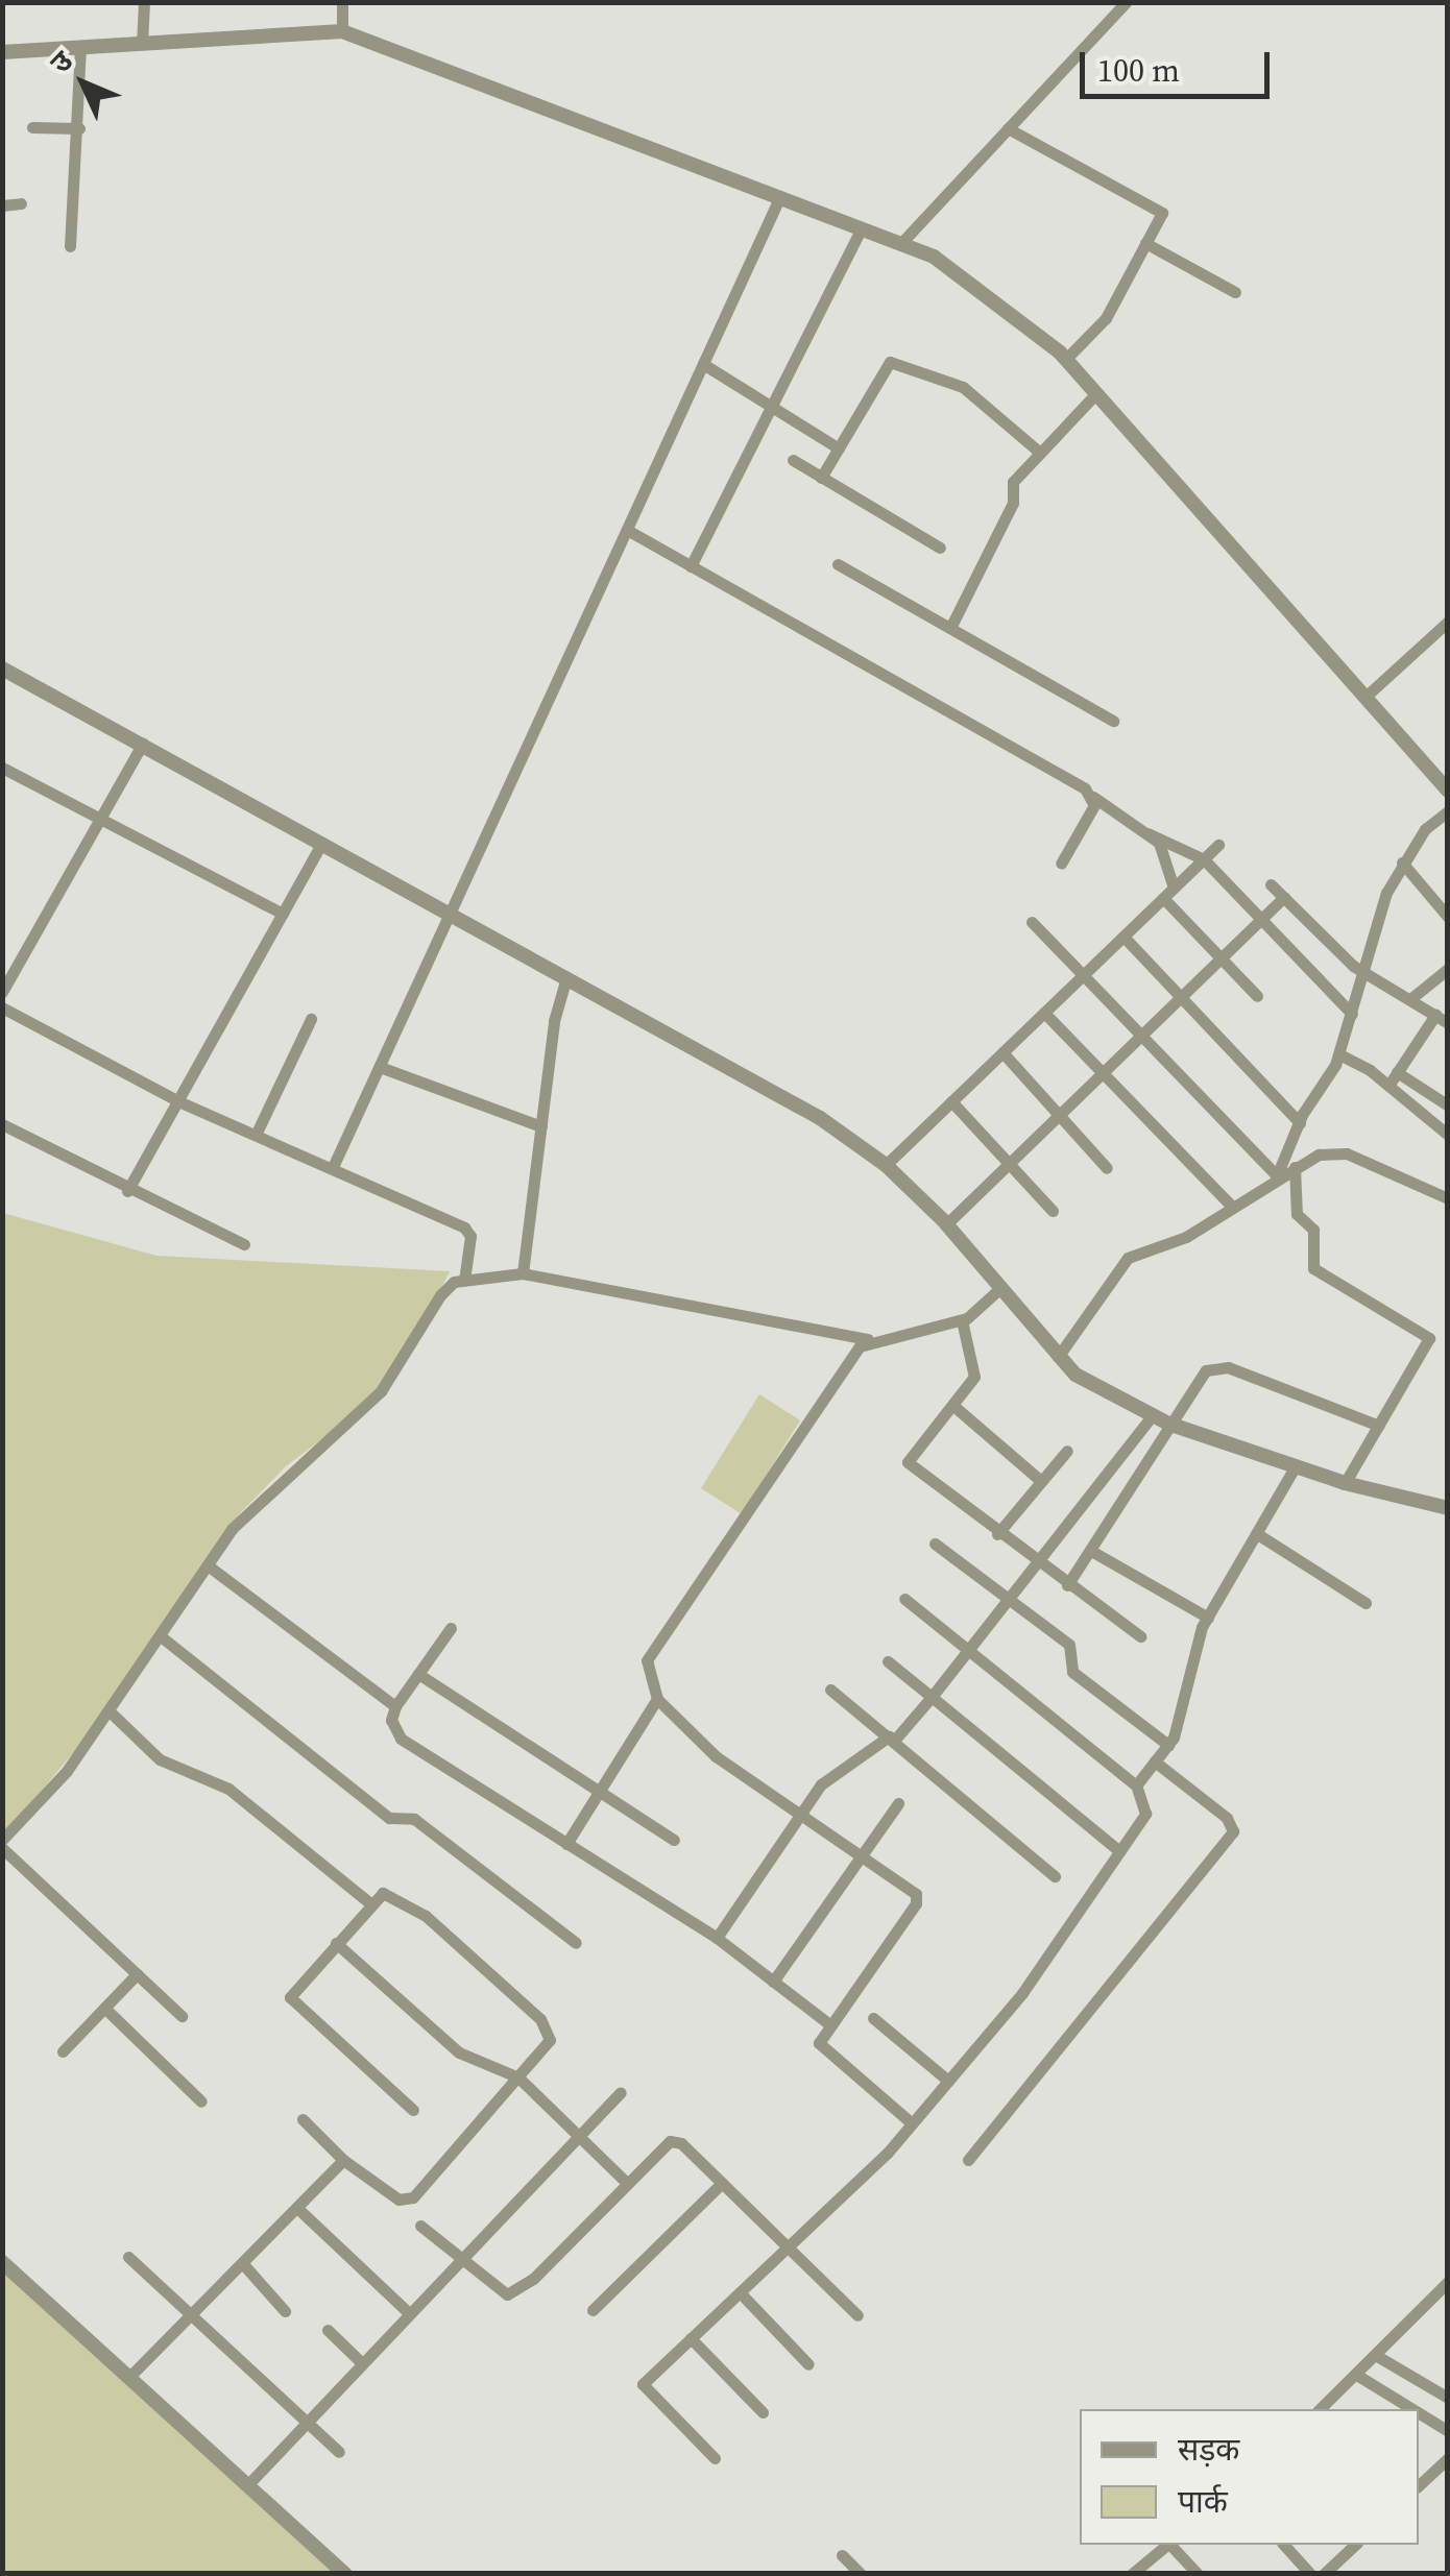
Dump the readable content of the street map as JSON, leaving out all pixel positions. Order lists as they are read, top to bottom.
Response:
{
  "legend": ["सड़क", "पार्क"],
  "scale_bar": "100 m",
  "north": "top left"
}
